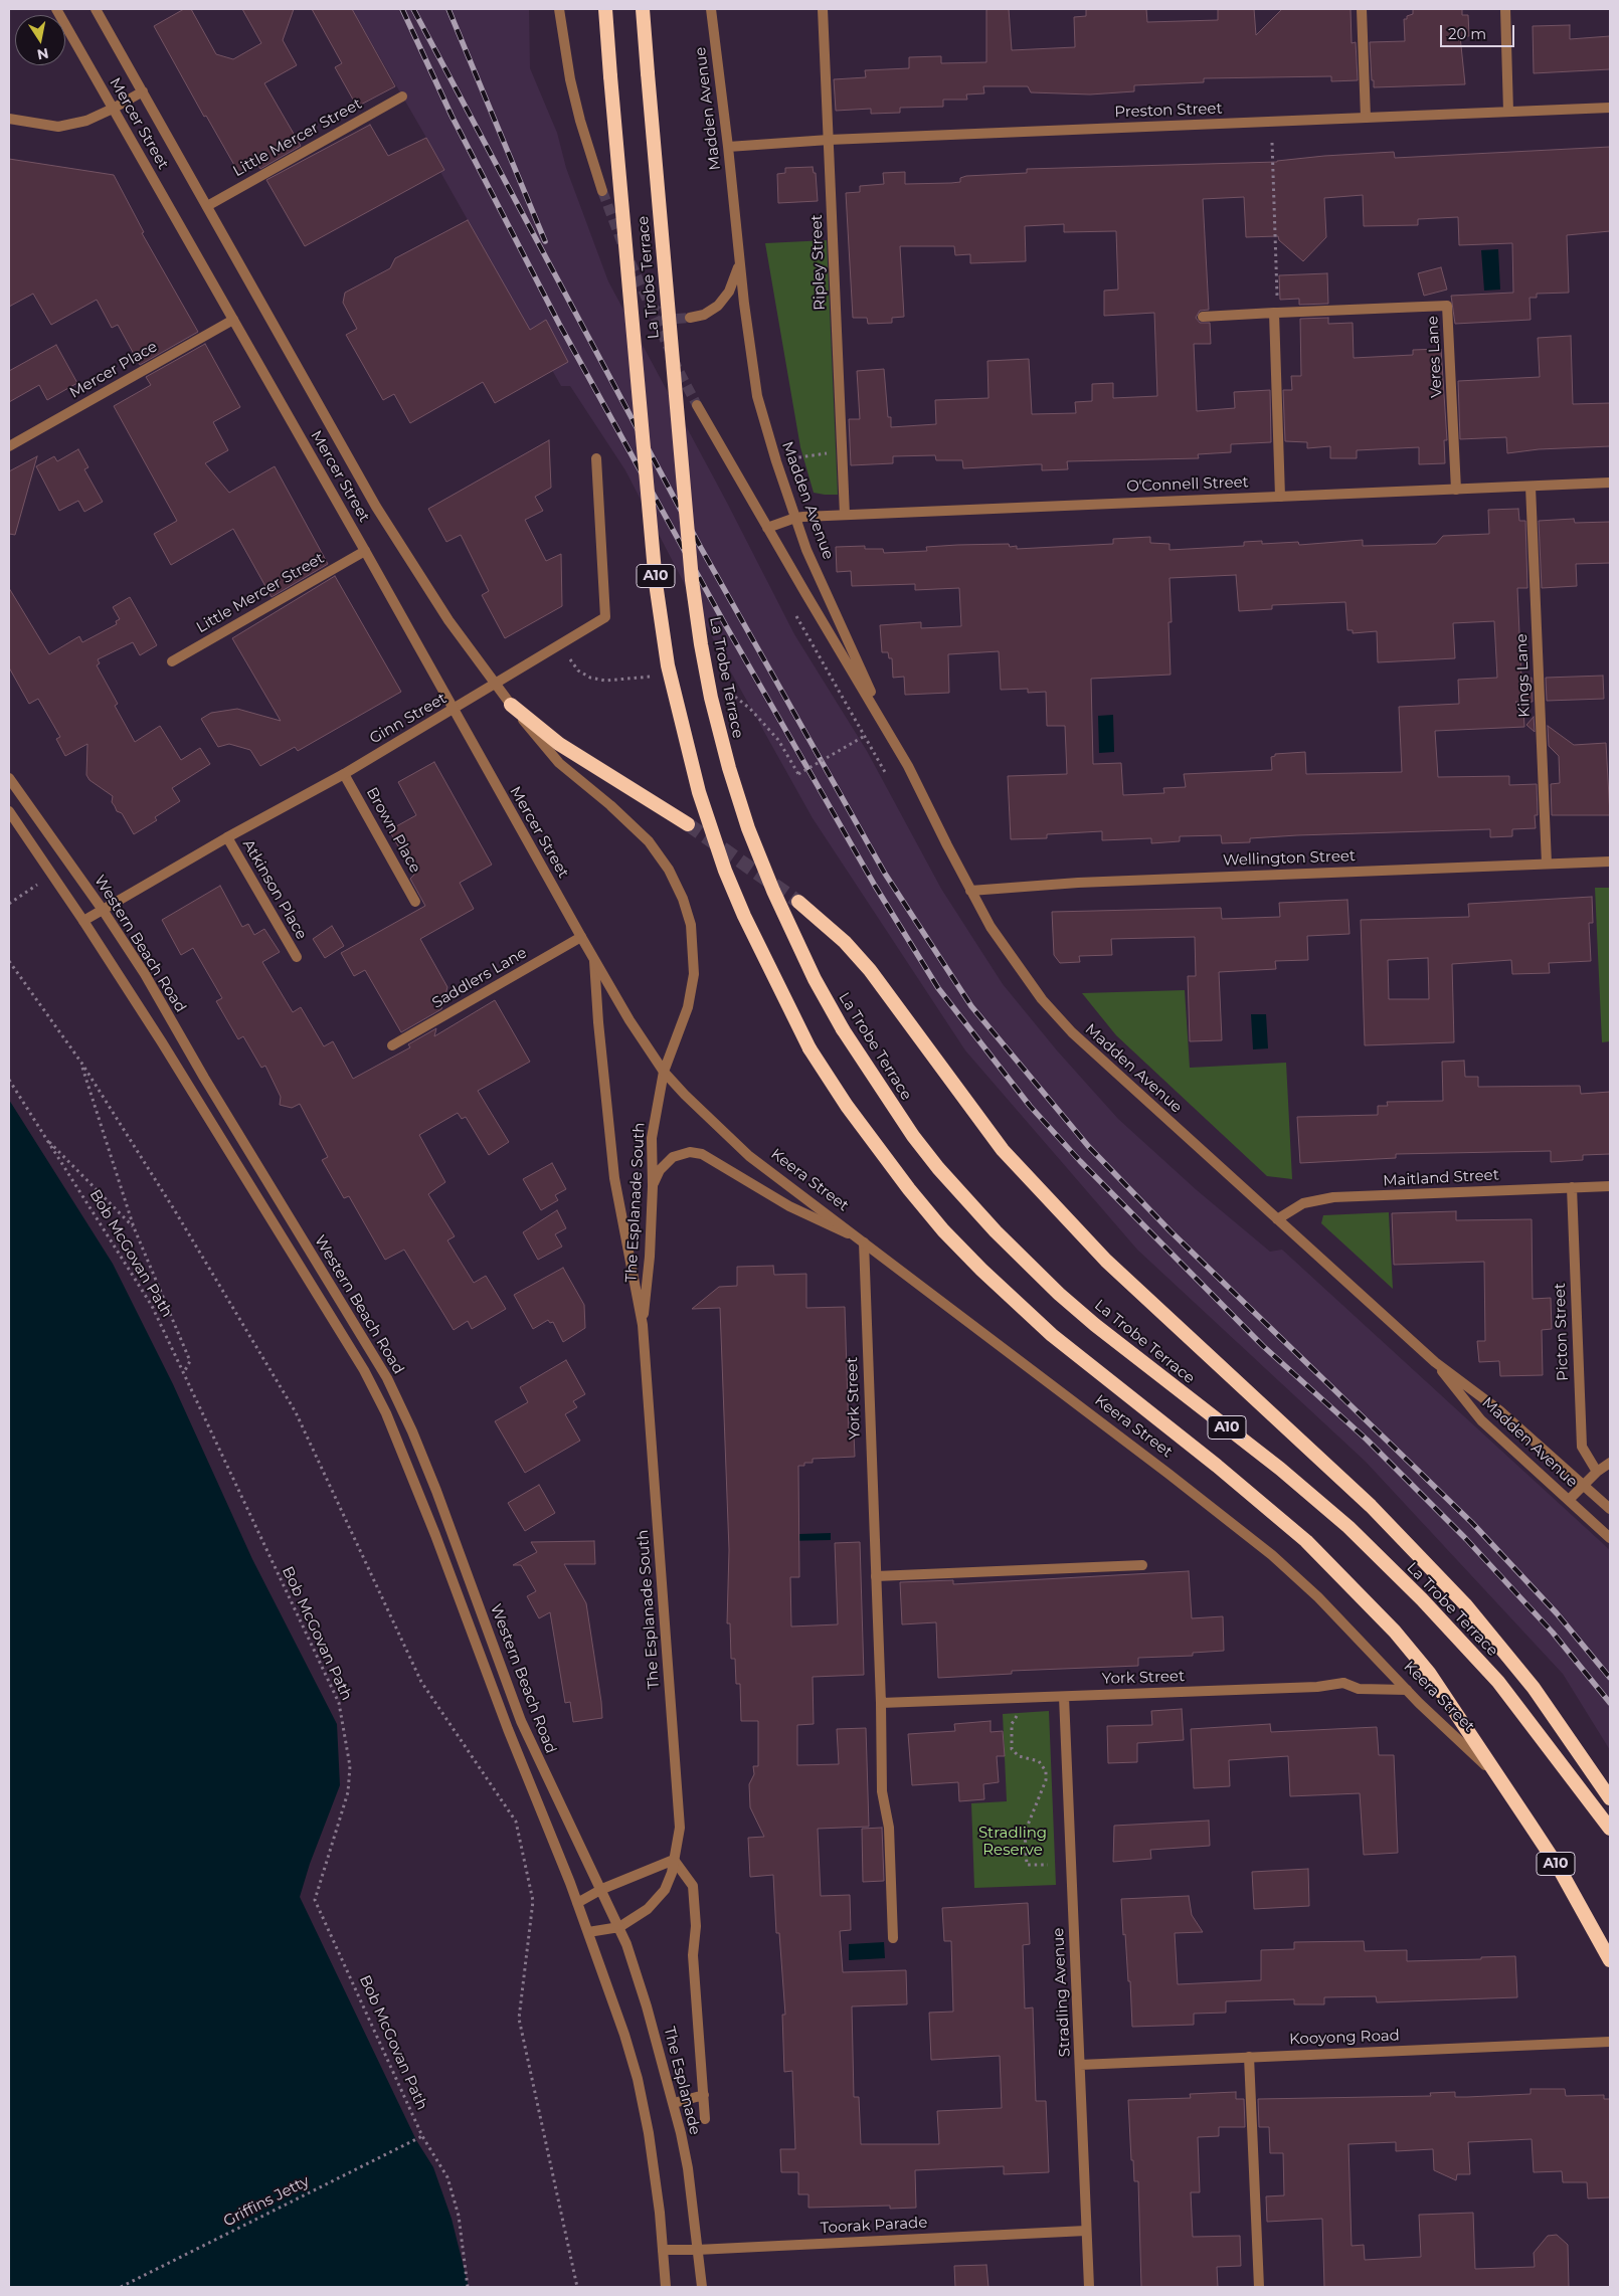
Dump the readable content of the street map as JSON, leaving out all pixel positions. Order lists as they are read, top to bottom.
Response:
{
  "streets": {
    "highway": ["La Trobe Terrace", "A10", "Keera Street"],
    "street": [
      "Madden Avenue",
      "Preston Street",
      "Mercer Street",
      "Little Mercer Street",
      "Ripley Street",
      "Veres Lane",
      "Mercer Place",
      "O'Connell Street",
      "Kings Lane",
      "Ginn Street",
      "Brown Place",
      "Wellington Street",
      "Atkinson Place",
      "Western Beach Road",
      "Saddlers Lane",
      "Maitland Street",
      "The Esplanade South",
      "Picton Street",
      "York Street",
      "Stradling Avenue",
      "Kooyong Road",
      "The Esplanade",
      "Toorak Parade"
    ],
    "path": ["Bob McGovan Path", "Griffins Jetty"]
  },
  "crossings": [
    ["Madden Avenue", "Preston Street"],
    ["Madden Avenue", "O'Connell Street"],
    ["Madden Avenue", "Wellington Street"],
    ["Madden Avenue", "Maitland Street"],
    ["Preston Street", "Ripley Street"],
    ["Mercer Street", "Little Mercer Street"],
    ["Mercer Street", "Mercer Place"],
    ["Mercer Street", "Ginn Street"],
    ["Mercer Street", "Saddlers Lane"],
    ["Mercer Street", "Keera Street"],
    ["Mercer Street", "The Esplanade South"],
    ["Ripley Street", "O'Connell Street"],
    ["La Trobe Terrace", "Keera Street"],
    ["Veres Lane", "O'Connell Street"],
    ["O'Connell Street", "Kings Lane"],
    ["Kings Lane", "Wellington Street"],
    ["Ginn Street", "Brown Place"],
    ["Ginn Street", "Atkinson Place"],
    ["Ginn Street", "Western Beach Road"],
    ["Western Beach Road", "The Esplanade"],
    ["Maitland Street", "Picton Street"],
    ["Keera Street", "The Esplanade South"],
    ["Keera Street", "York Street"],
    ["The Esplanade South", "The Esplanade"],
    ["Bob McGovan Path", "Griffins Jetty"],
    ["York Street", "Stradling Avenue"],
    ["Stradling Avenue", "Kooyong Road"],
    ["Stradling Avenue", "Toorak Parade"],
    ["The Esplanade", "Toorak Parade"]
  ],
  "parks": ["Stradling Reserve"],
  "scale_bar": "20 m",
  "north": "bottom"
}
